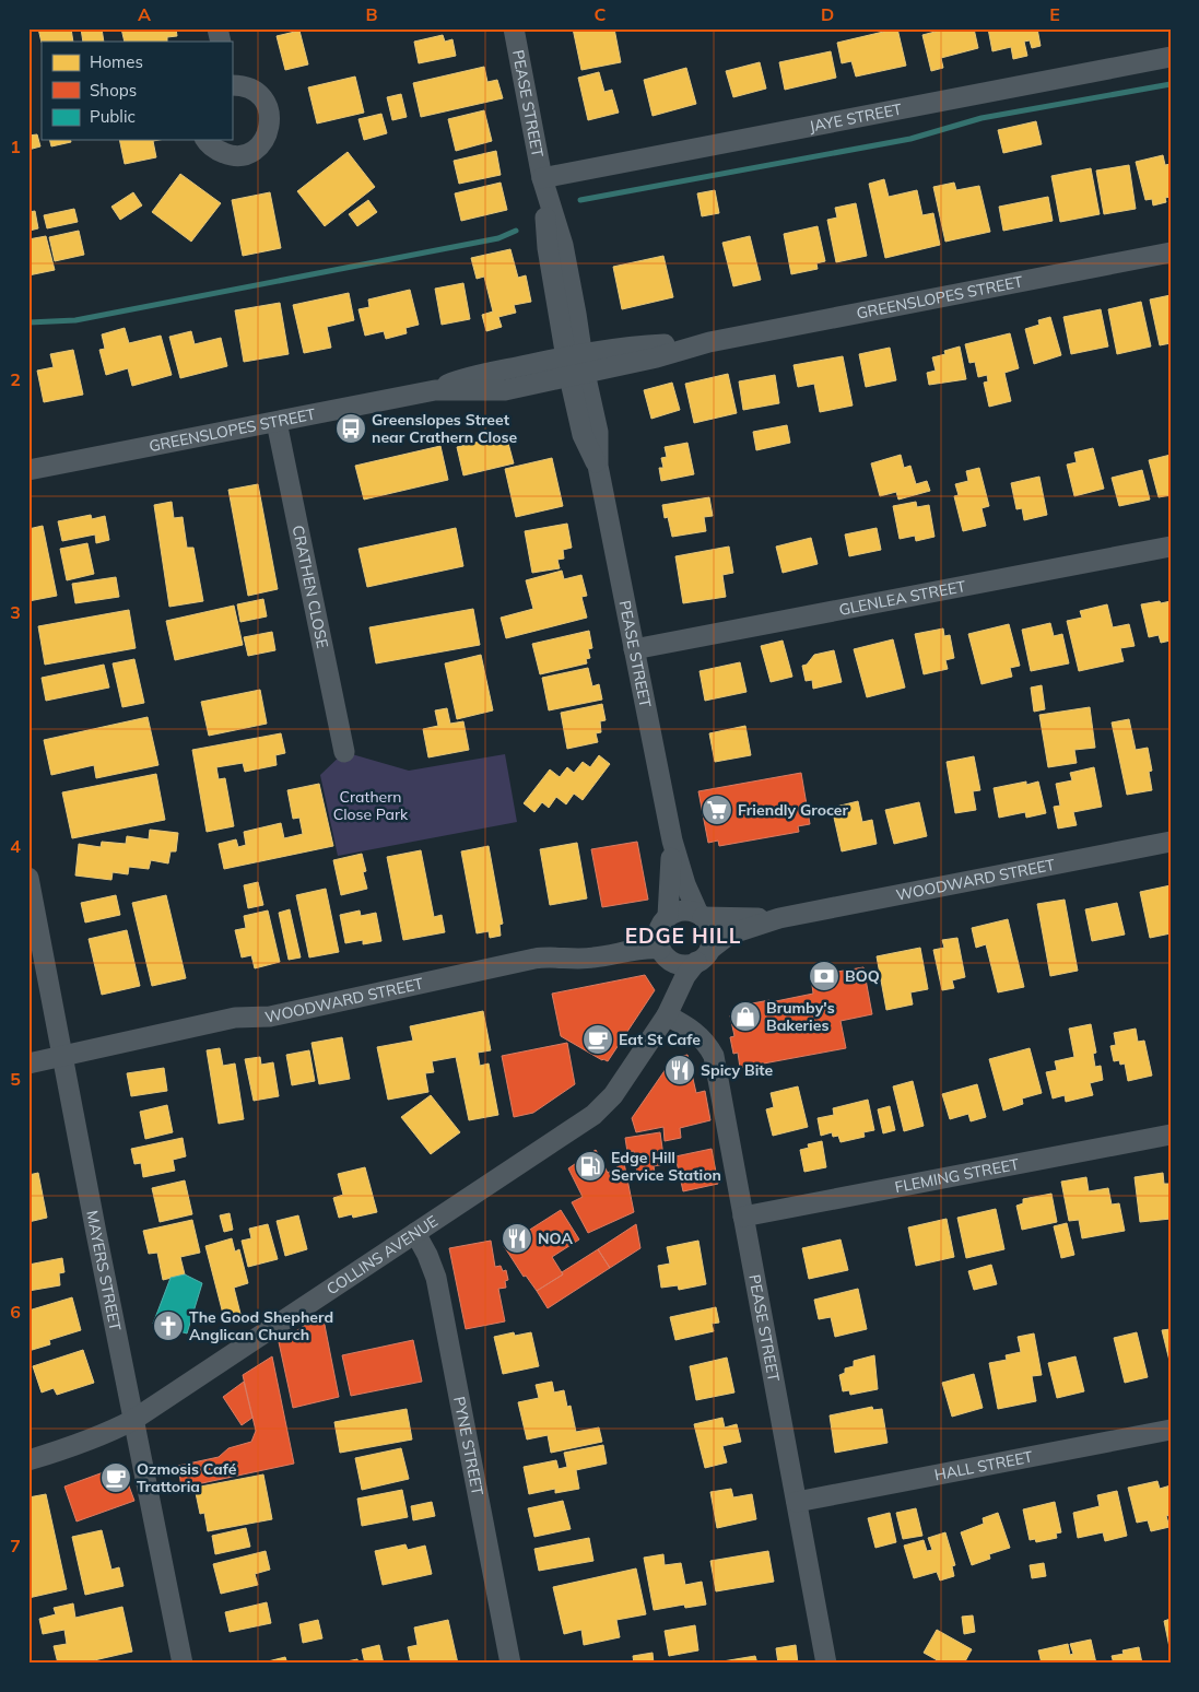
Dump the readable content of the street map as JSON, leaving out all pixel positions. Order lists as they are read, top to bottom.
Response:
{
  "streets": {
    "street": [
      "PEASE STREET",
      "JAYE STREET",
      "GREENSLOPES STREET",
      "CRATHEN CLOSE",
      "GLENLEA STREET",
      "WOODWARD STREET",
      "FLEMING STREET",
      "COLLINS AVENUE",
      "MAYERS STREET",
      "PYNE STREET",
      "HALL STREET"
    ]
  },
  "crossings": [
    ["PEASE STREET", "JAYE STREET"],
    ["PEASE STREET", "GREENSLOPES STREET"],
    ["PEASE STREET", "GLENLEA STREET"],
    ["PEASE STREET", "WOODWARD STREET"],
    ["PEASE STREET", "FLEMING STREET"],
    ["PEASE STREET", "COLLINS AVENUE"],
    ["PEASE STREET", "HALL STREET"],
    ["GREENSLOPES STREET", "CRATHEN CLOSE"],
    ["WOODWARD STREET", "COLLINS AVENUE"],
    ["WOODWARD STREET", "MAYERS STREET"],
    ["COLLINS AVENUE", "MAYERS STREET"],
    ["COLLINS AVENUE", "PYNE STREET"]
  ],
  "districts": ["EDGE HILL"],
  "parks": ["Crathern Close Park"],
  "places": {
    "bus stop": ["Greenslopes Street near Crathern Close"],
    "supermarket": ["Friendly Grocer"],
    "bank": ["BOQ"],
    "shop": ["Brumby's Bakeries"],
    "cafe": ["Eat St Cafe", "Ozmosis Café Trattoria"],
    "restaurant": ["Spicy Bite", "NOA"],
    "fuel station": ["Edge Hill Service Station"],
    "church": ["The Good Shepherd Anglican Church"]
  },
  "legend": ["Homes", "Shops", "Public"],
  "grid": {
    "columns": [
      "A",
      "B",
      "C",
      "D",
      "E"
    ],
    "rows": [
      "1",
      "2",
      "3",
      "4",
      "5",
      "6",
      "7"
    ]
  }
}
